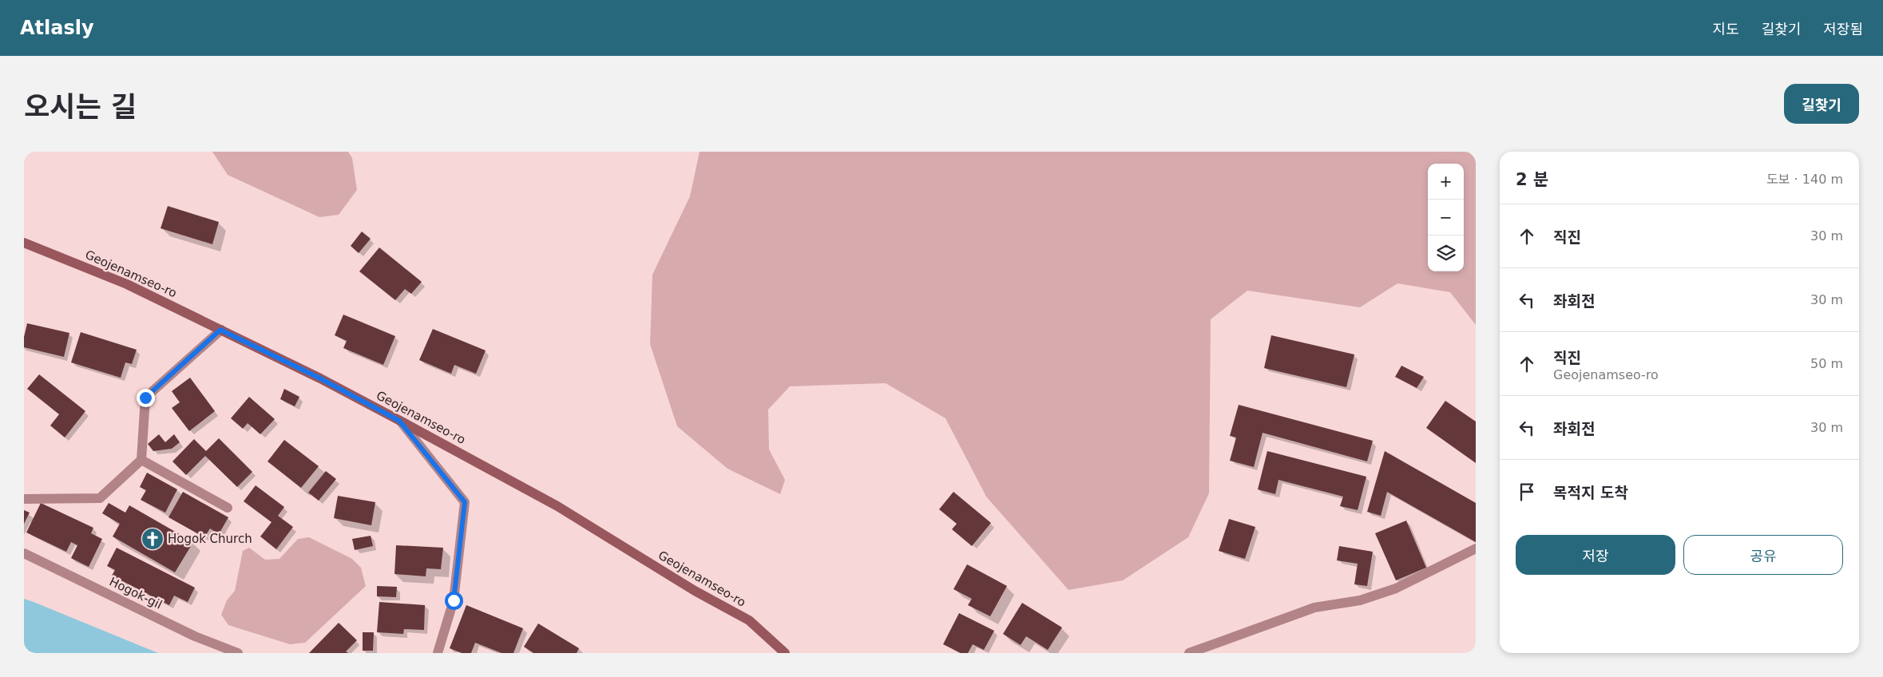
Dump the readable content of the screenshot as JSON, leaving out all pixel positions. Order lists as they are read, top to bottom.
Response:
{
  "streets": {
    "main road": ["Geojenamseo-ro"],
    "street": ["Hogok-gil"]
  },
  "places": {
    "church": ["Hogok Church"]
  },
  "page": {
    "header": "Atlasly",
    "nav": ["지도", "길찾기", "저장됨"],
    "title": "오시는 길",
    "buttons": [
      "길찾기",
      ["저장", "공유"]
    ],
    "heading": ["2 분", "도보 · 140 m"],
    "map_buttons": ["+", "−"],
    "list": [
      ["직진", "30 m"],
      ["좌회전", "30 m"],
      ["직진", "Geojenamseo-ro", "50 m"],
      ["좌회전", "30 m"],
      "목적지 도착"
    ]
  }
}
